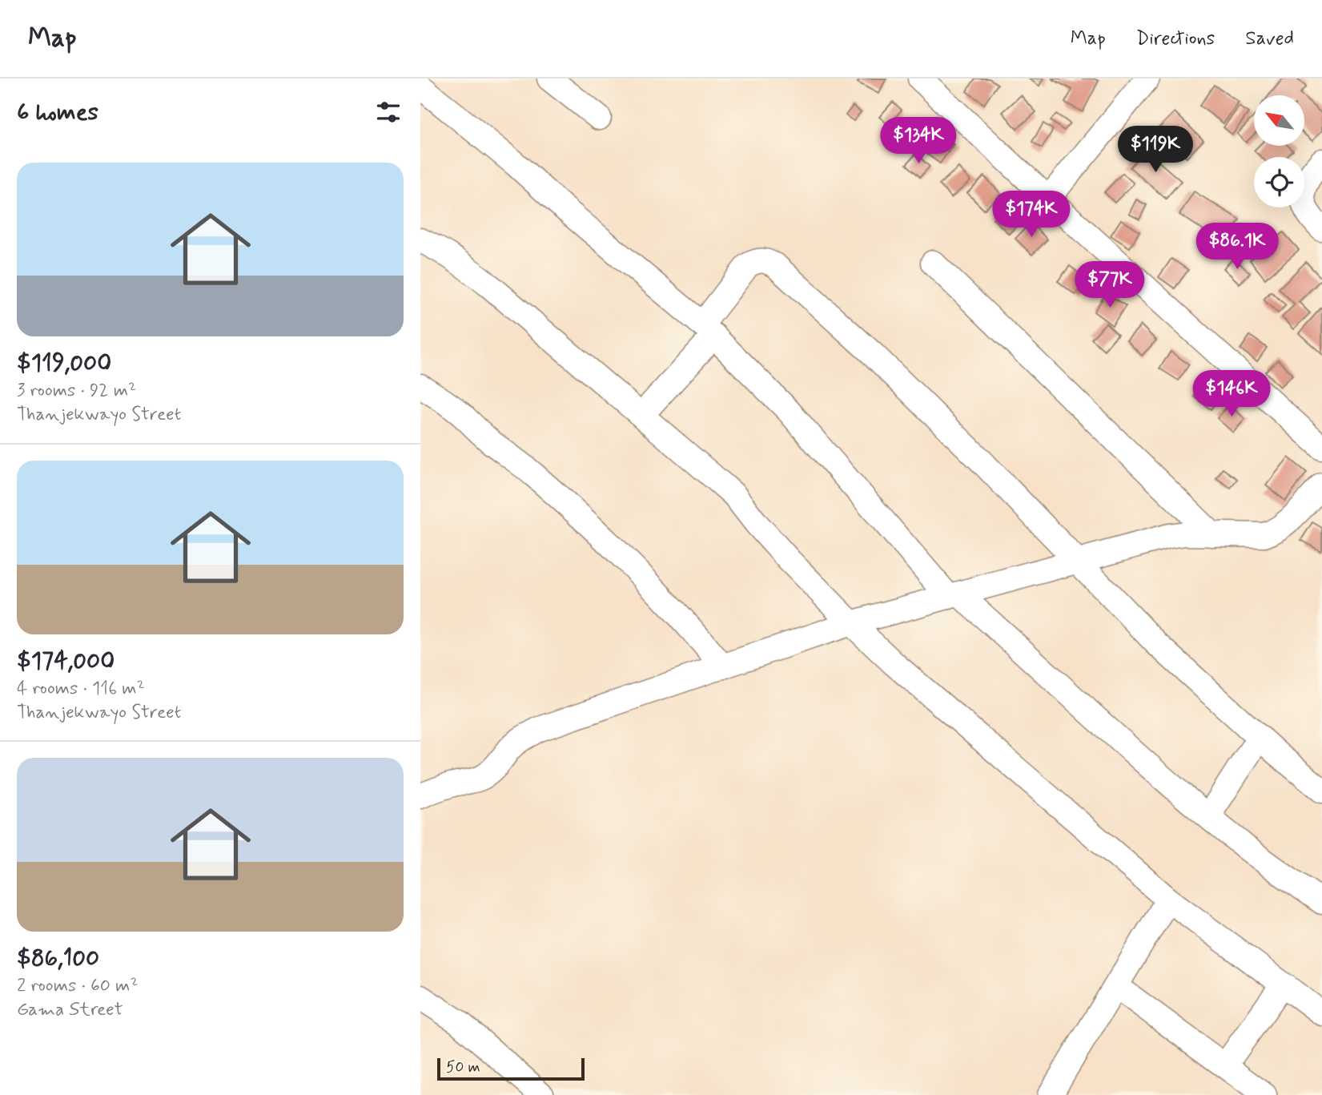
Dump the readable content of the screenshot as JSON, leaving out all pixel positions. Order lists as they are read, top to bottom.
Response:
{
  "scale_bar": "50 m",
  "north": "top left",
  "page": {
    "header": "Map",
    "nav": ["Map", "Directions", "Saved"],
    "heading": "6 homes",
    "price": [
      "$134K",
      "$119K",
      "$174K",
      "$86.1K",
      "$77K",
      "$146K"
    ],
    "list": [
      {
        "name": "$119,000",
        "note": "3 rooms · 92 m² · Thanjekwayo Street"
      },
      {
        "name": "$174,000",
        "note": "4 rooms · 116 m² · Thanjekwayo Street"
      },
      {
        "name": "$86,100",
        "note": "2 rooms · 60 m² · Gama Street"
      }
    ],
    "scale": "50 m"
  }
}
